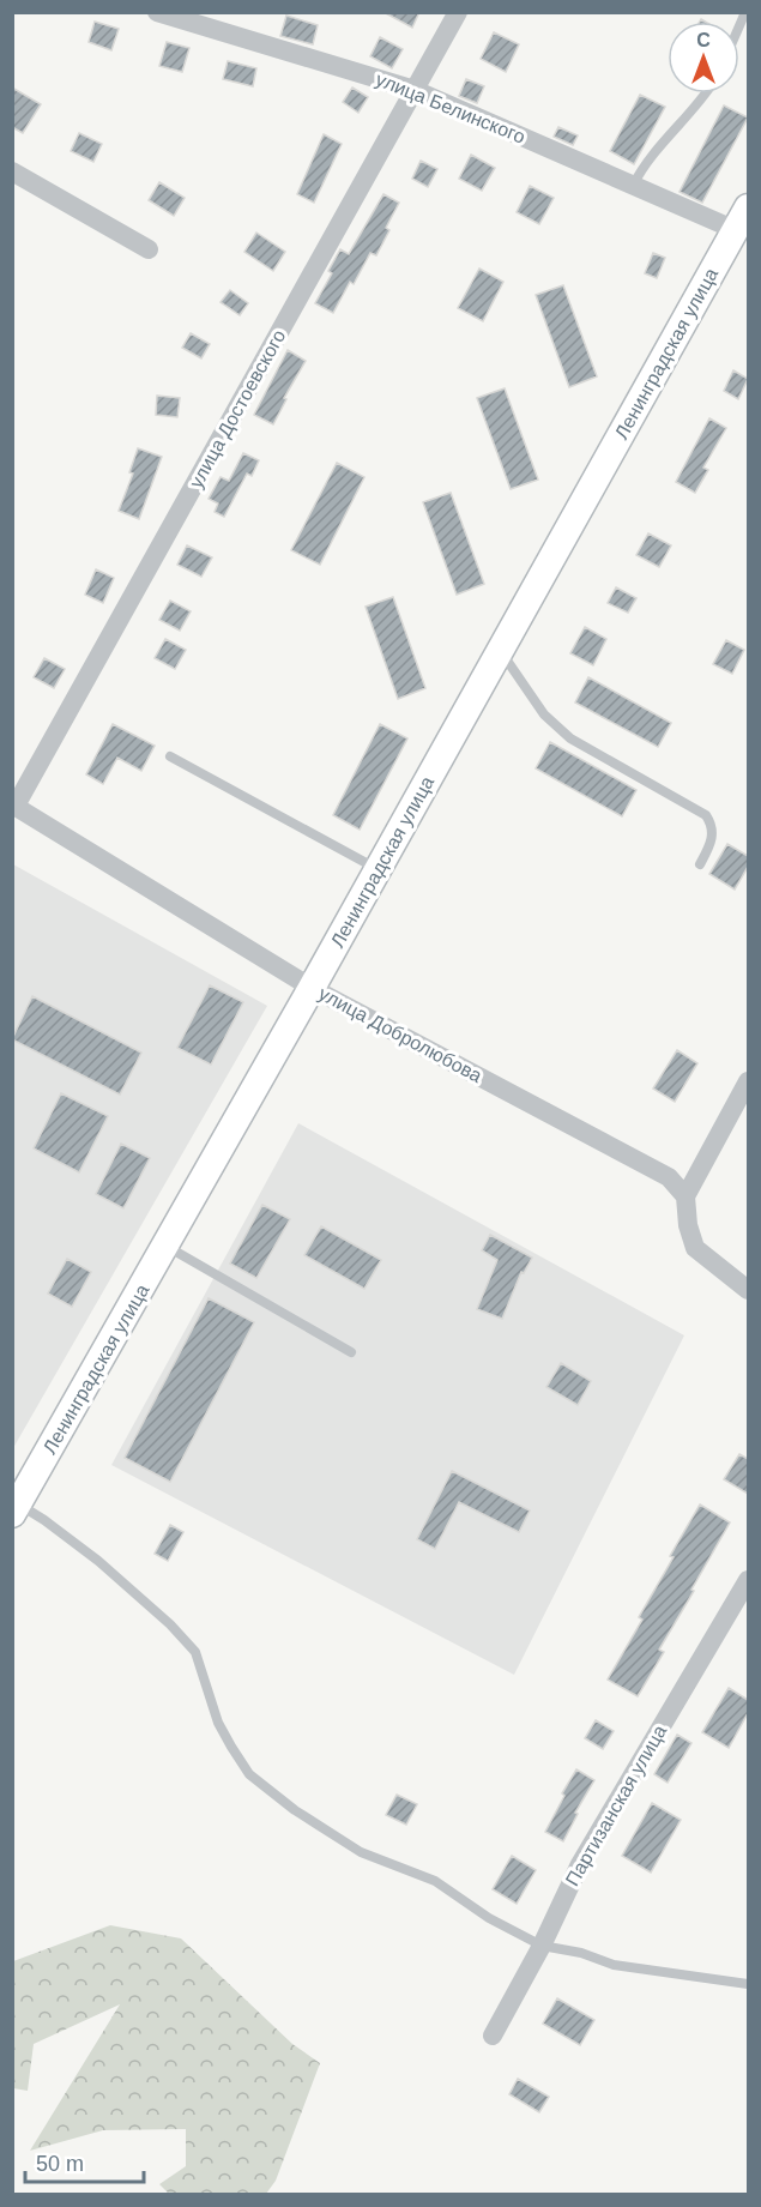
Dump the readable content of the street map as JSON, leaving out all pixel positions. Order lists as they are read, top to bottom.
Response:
{
  "streets": {
    "street": [
      "улица Белинского",
      "Ленинградская улица",
      "улица Достоевского",
      "улица Добролюбова",
      "Партизанская улица"
    ]
  },
  "crossings": [
    ["улица Белинского", "Ленинградская улица"],
    ["улица Белинского", "улица Достоевского"],
    ["Ленинградская улица", "улица Добролюбова"],
    ["улица Достоевского", "улица Добролюбова"]
  ],
  "scale_bar": "50 m",
  "north": "top"
}
